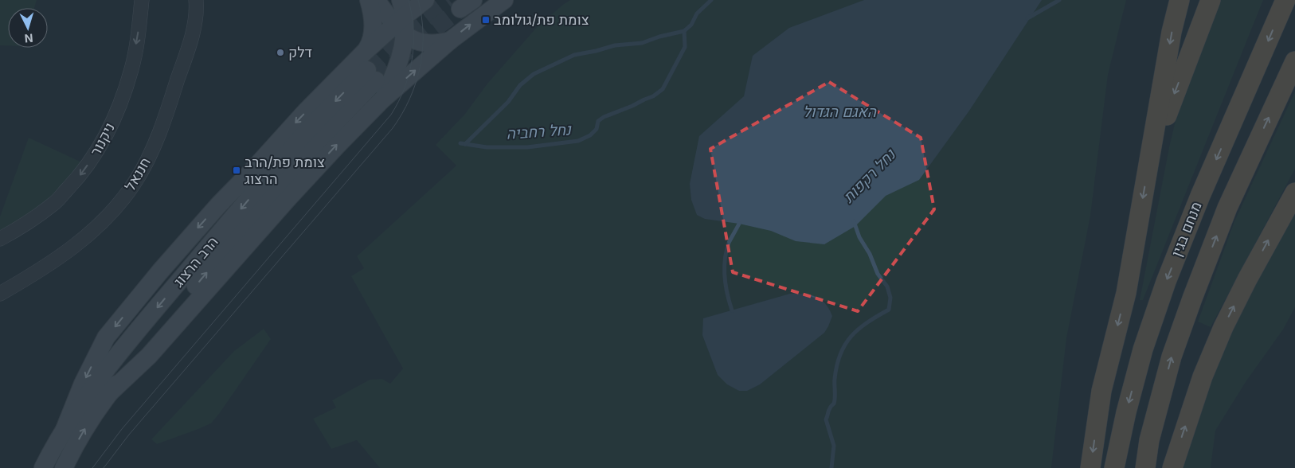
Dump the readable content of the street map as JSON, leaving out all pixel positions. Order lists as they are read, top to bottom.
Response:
{
  "streets": {
    "highway": ["מנחם בגין"],
    "main road": ["הרב הרצוג"],
    "street": ["ניקנור", "חננאל"]
  },
  "one_way": ["ניקנור"],
  "water": ["האגם הגדול", "נחל רחביה", "נחל רקפות"],
  "places": {
    "transit": ["צומת פת/גולומב", "צומת פת/הרב הרצוג"],
    "other": ["דלק"]
  },
  "north": "bottom"
}
